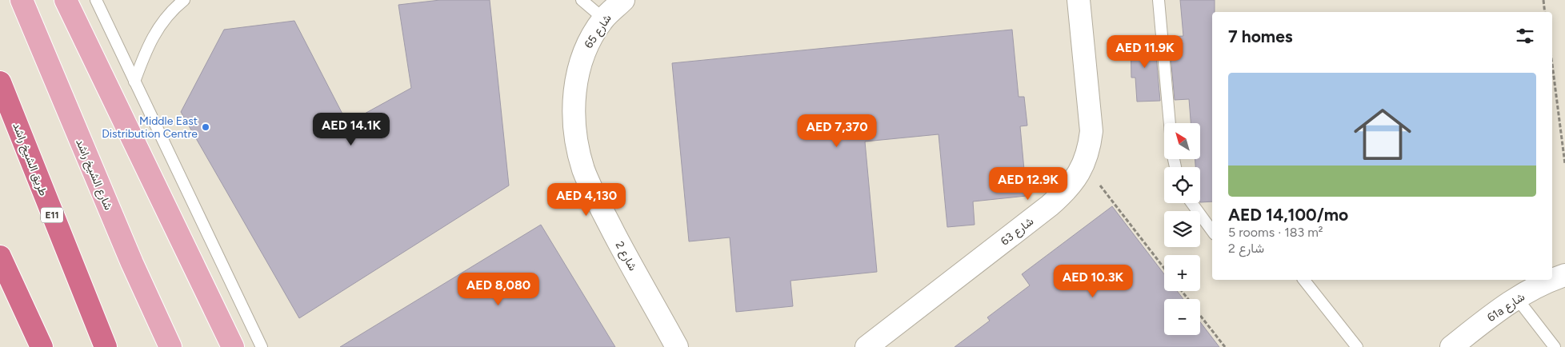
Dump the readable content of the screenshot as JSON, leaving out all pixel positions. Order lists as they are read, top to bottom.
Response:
{
  "streets": {
    "highway": ["طريق الشيخ راشد", "E11"],
    "main road": ["شارع الشيخ راشد"],
    "street": [
      "شارع 65",
      "شارع 63",
      "شارع 2",
      "61a شارع"
    ]
  },
  "crossings": [
    ["شارع 65", "شارع 2"]
  ],
  "places": ["Middle East Distribution Centre"],
  "north": "top left",
  "page": {
    "heading": "7 homes",
    "price": [
      "AED 11.9K",
      "AED 14.1K",
      "AED 7,370",
      "AED 12.9K",
      "AED 4,130",
      "AED 10.3K",
      "AED 8,080"
    ],
    "list": [
      {
        "name": "AED 14,100/mo",
        "note": "5 rooms · 183 m² · شارع 2"
      }
    ],
    "map_buttons": ["+", "−"]
  }
}
